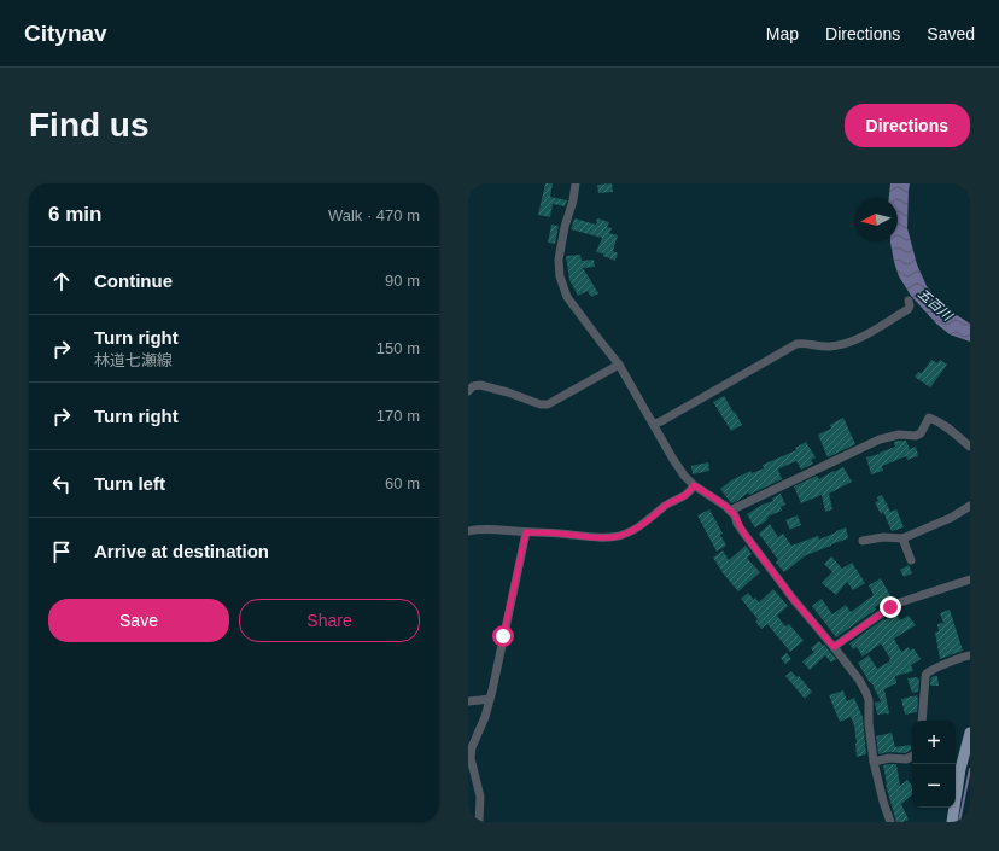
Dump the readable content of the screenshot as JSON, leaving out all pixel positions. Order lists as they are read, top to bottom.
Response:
{
  "water": ["五百川"],
  "north": "left",
  "page": {
    "header": "Citynav",
    "nav": ["Map", "Directions", "Saved"],
    "buttons": [
      "Directions",
      ["Save", "Share"]
    ],
    "title": "Find us",
    "heading": ["6 min", "Walk · 470 m"],
    "list": [
      ["Continue", "90 m"],
      ["Turn right", "林道七瀬線", "150 m"],
      ["Turn right", "170 m"],
      ["Turn left", "60 m"],
      "Arrive at destination"
    ],
    "map_buttons": ["+", "−"]
  }
}
